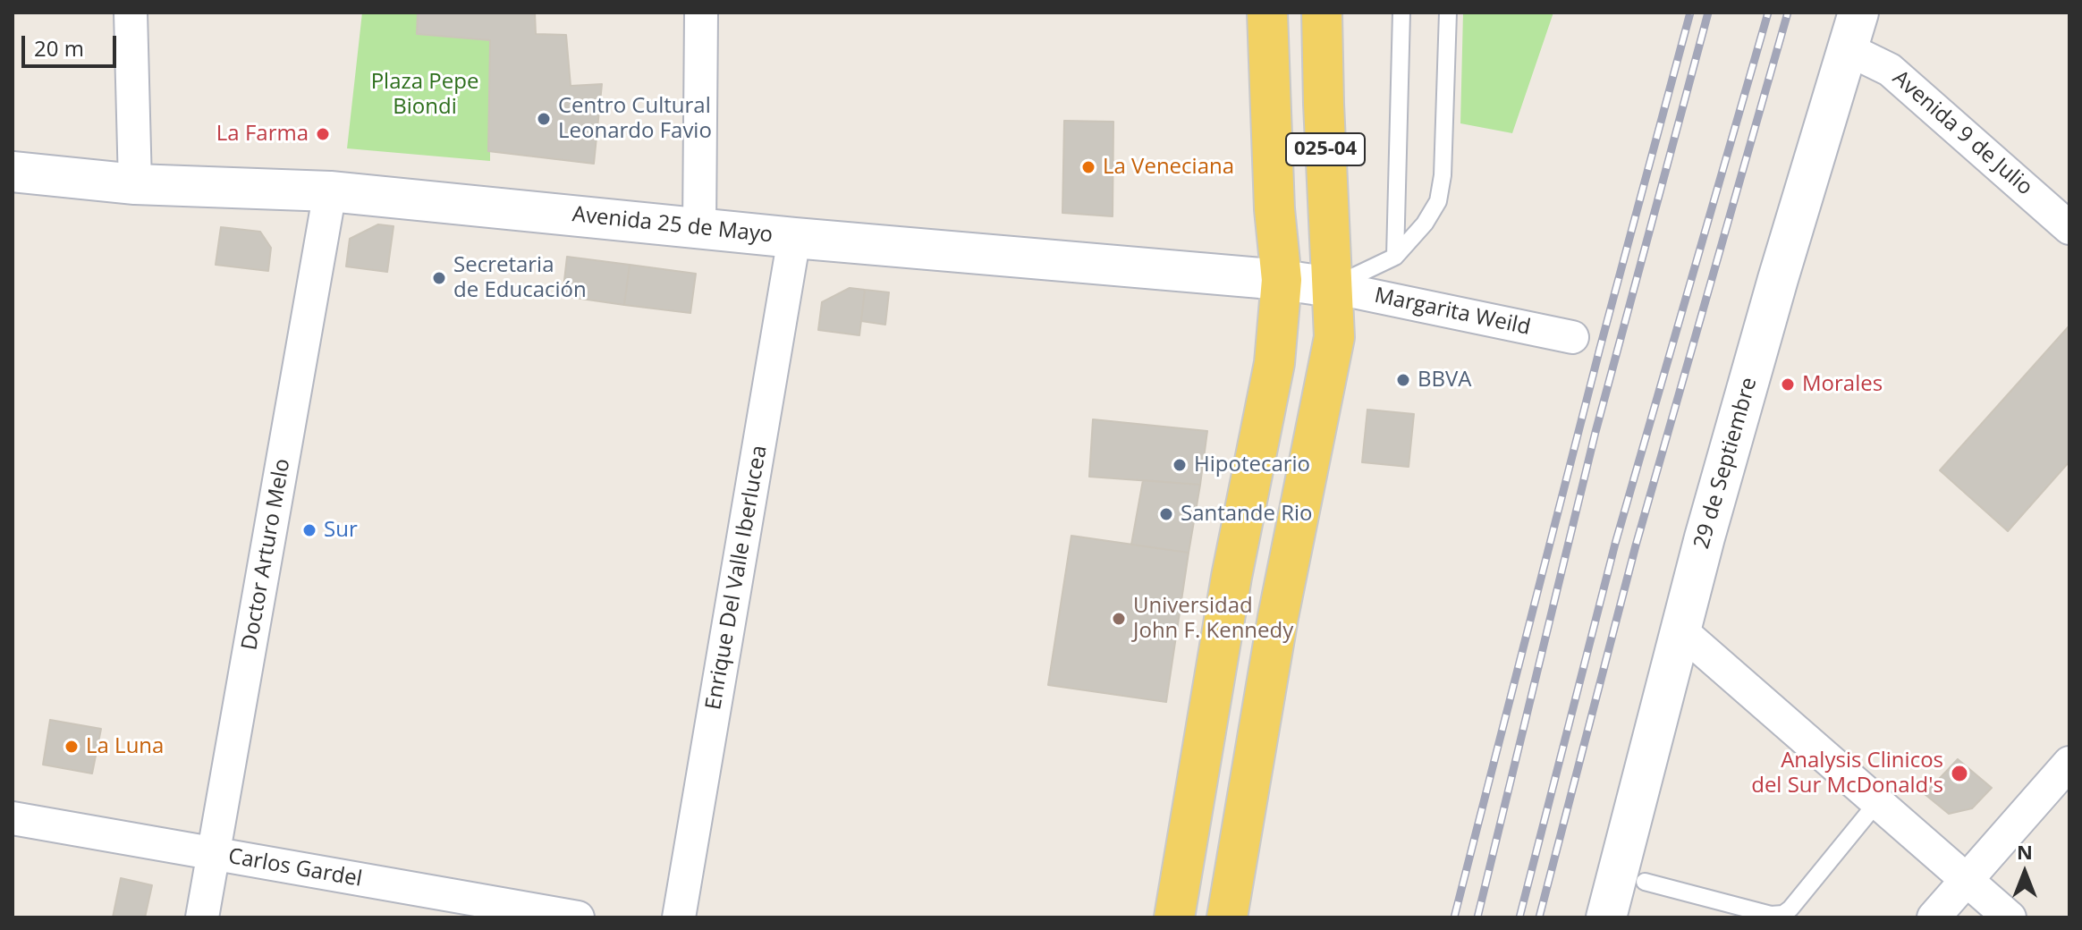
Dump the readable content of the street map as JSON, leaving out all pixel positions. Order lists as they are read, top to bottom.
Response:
{
  "streets": {
    "main road": ["025-04", "Avenida 25 de Mayo", "29 de Septiembre"],
    "street": [
      "Avenida 9 de Julio",
      "Margarita Weild",
      "Doctor Arturo Melo",
      "Enrique Del Valle Iberlucea",
      "Carlos Gardel"
    ]
  },
  "crossings": [
    ["Avenida 9 de Julio", "29 de Septiembre"],
    ["025-04", "Avenida 25 de Mayo"],
    ["025-04", "Margarita Weild"],
    ["Avenida 25 de Mayo", "Margarita Weild"],
    ["Avenida 25 de Mayo", "Doctor Arturo Melo"],
    ["Avenida 25 de Mayo", "Enrique Del Valle Iberlucea"],
    ["Doctor Arturo Melo", "Carlos Gardel"]
  ],
  "parks": ["Plaza Pepe Biondi"],
  "places": [
    "Centro Cultural Leonardo Favio",
    "La Farma",
    "La Veneciana",
    "Secretaria de Educación",
    "BBVA",
    "Morales",
    "Hipotecario",
    "Santande Rio",
    "Sur",
    "Universidad John F. Kennedy",
    "La Luna",
    "Analysis Clinicos del Sur McDonald's"
  ],
  "scale_bar": "20 m",
  "north": "top"
}
